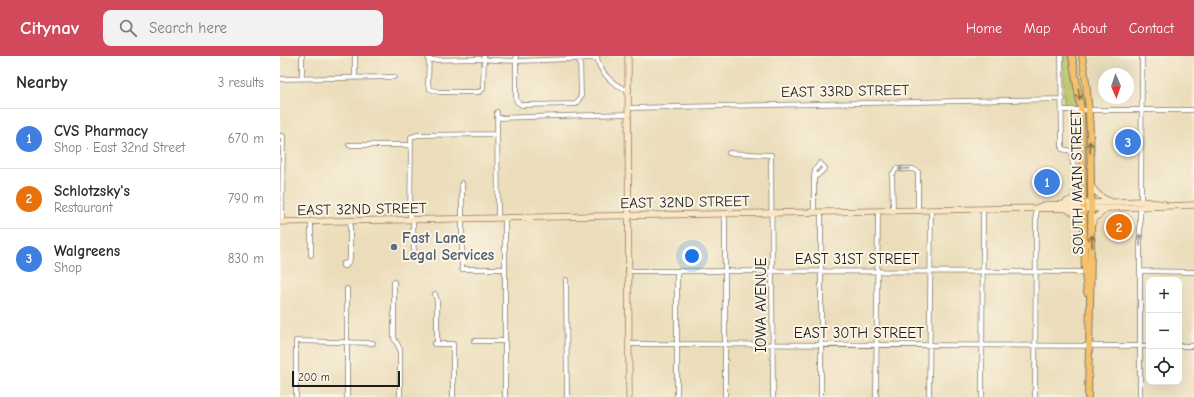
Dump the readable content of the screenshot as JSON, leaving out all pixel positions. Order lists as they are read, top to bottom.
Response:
{
  "streets": {
    "main road": ["SOUTH MAIN STREET", "EAST 32ND STREET"],
    "street": [
      "EAST 33RD STREET",
      "EAST 31ST STREET",
      "IOWA AVENUE",
      "EAST 30TH STREET"
    ]
  },
  "crossings": [
    ["SOUTH MAIN STREET", "EAST 32ND STREET"],
    ["SOUTH MAIN STREET", "EAST 31ST STREET"],
    ["SOUTH MAIN STREET", "EAST 30TH STREET"],
    ["EAST 32ND STREET", "IOWA AVENUE"],
    ["EAST 31ST STREET", "IOWA AVENUE"],
    ["IOWA AVENUE", "EAST 30TH STREET"]
  ],
  "places": ["Fast Lane Legal Services"],
  "scale_bar": "200 m",
  "north": "bottom",
  "page": {
    "header": "Citynav",
    "search": "Search here",
    "nav": [
      "Home",
      "Map",
      "About",
      "Contact"
    ],
    "heading": ["Nearby", "3 results"],
    "list": [
      {
        "mark": "1",
        "name": "CVS Pharmacy",
        "note": "Shop · East 32nd Street",
        "value": "670 m"
      },
      {
        "mark": "2",
        "name": "Schlotzsky's",
        "note": "Restaurant",
        "value": "790 m"
      },
      {
        "mark": "3",
        "name": "Walgreens",
        "note": "Shop",
        "value": "830 m"
      }
    ],
    "pins": ["3", "1", "2"],
    "map_buttons": ["+", "−"],
    "scale": "200 m"
  }
}
